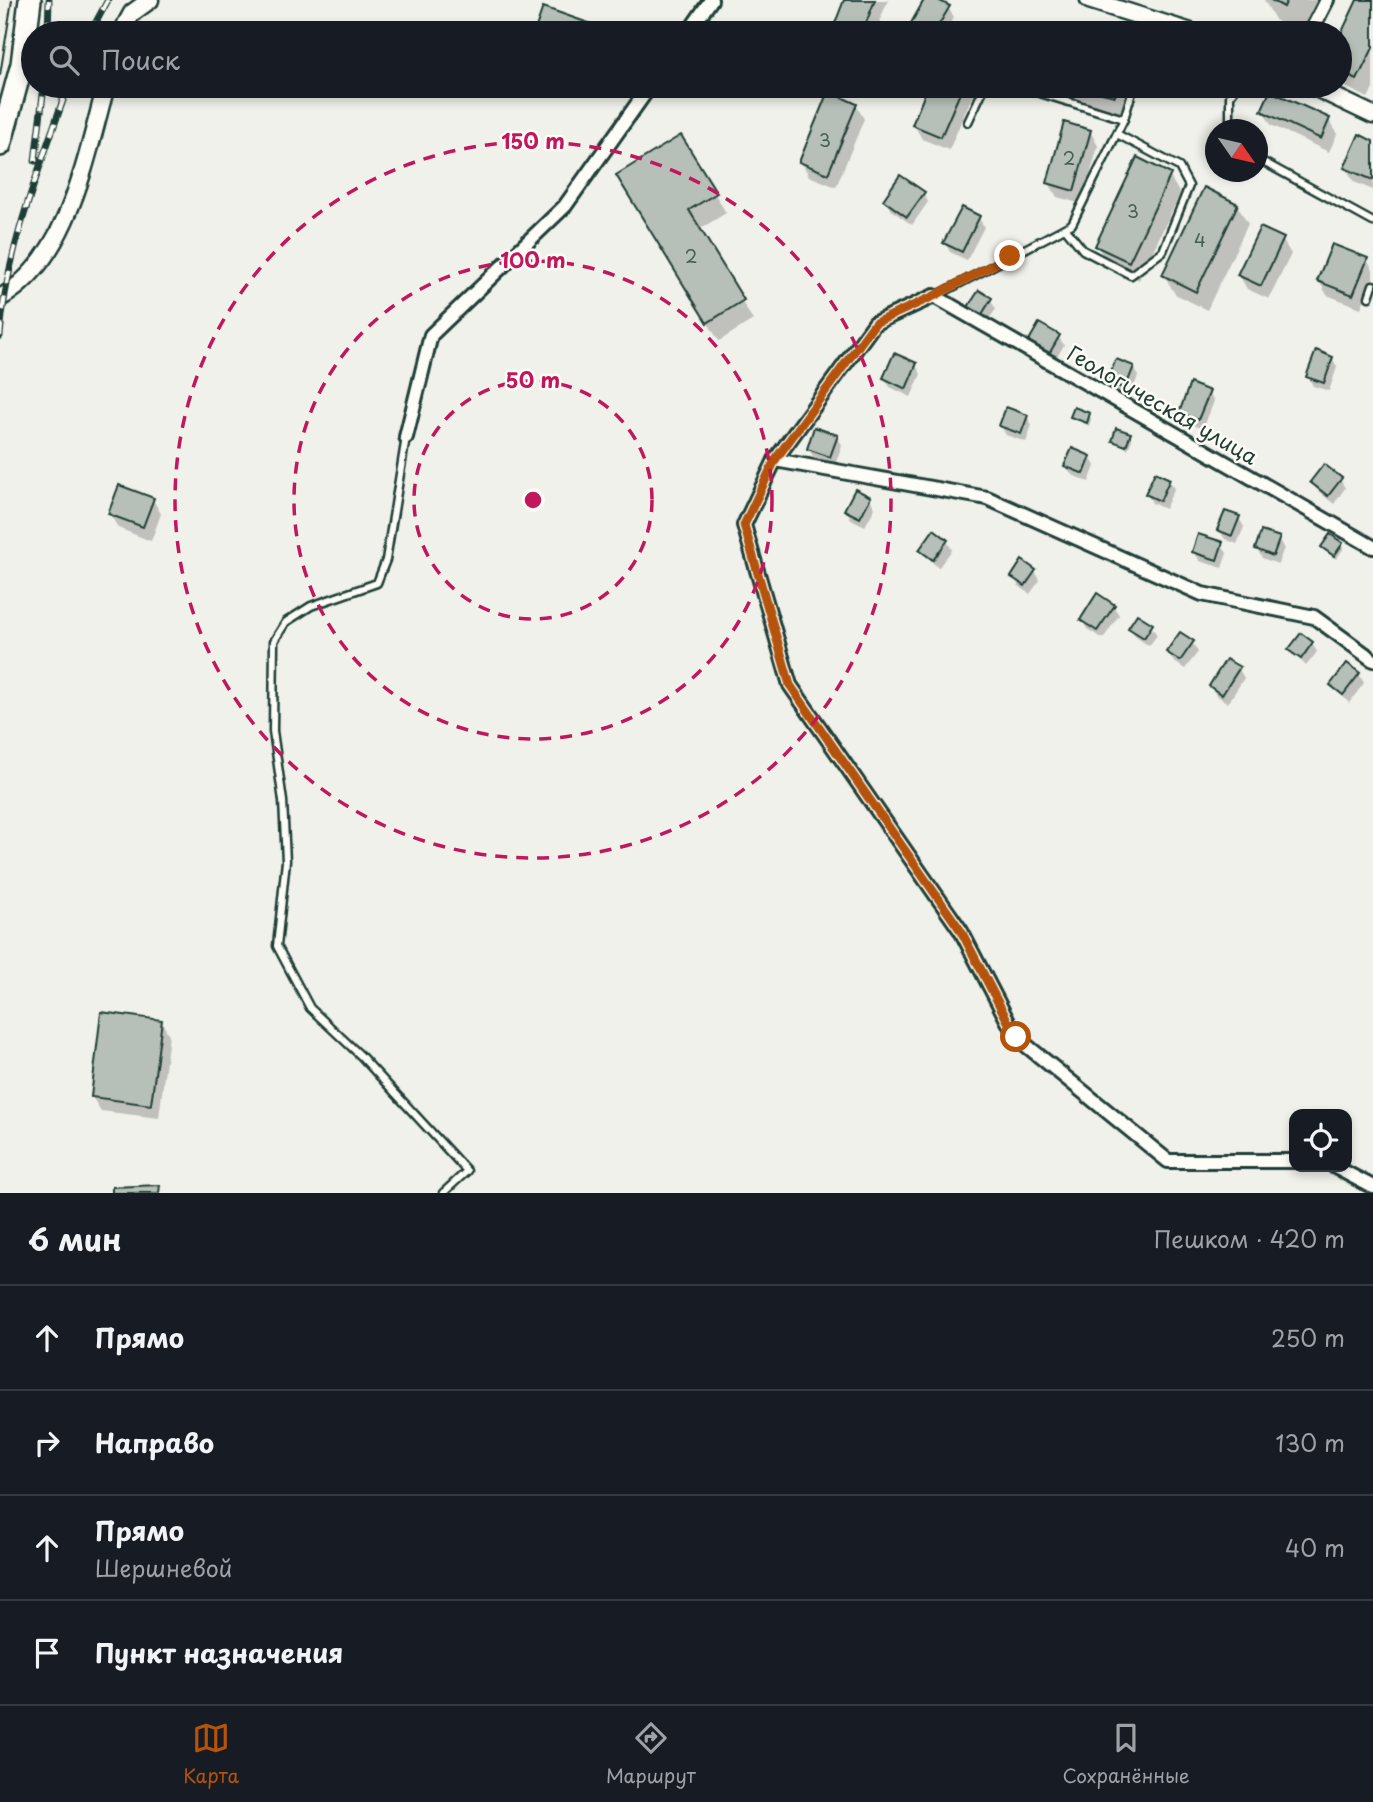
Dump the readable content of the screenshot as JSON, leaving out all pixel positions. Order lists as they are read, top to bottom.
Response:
{
  "streets": {
    "street": ["Геологическая улица"]
  },
  "house_numbers": [
    "3",
    "2",
    "3",
    "4",
    "2"
  ],
  "north": "bottom right",
  "page": {
    "search": "Поиск",
    "heading": ["6 мин", "Пешком · 420 m"],
    "list": [
      ["Прямо", "250 m"],
      ["Направо", "130 m"],
      ["Прямо", "Шершневой", "40 m"],
      "Пункт назначения"
    ],
    "nav": ["Карта", "Маршрут", "Сохранённые"]
  },
  "rings": ["150 m", "100 m", "50 m"]
}
